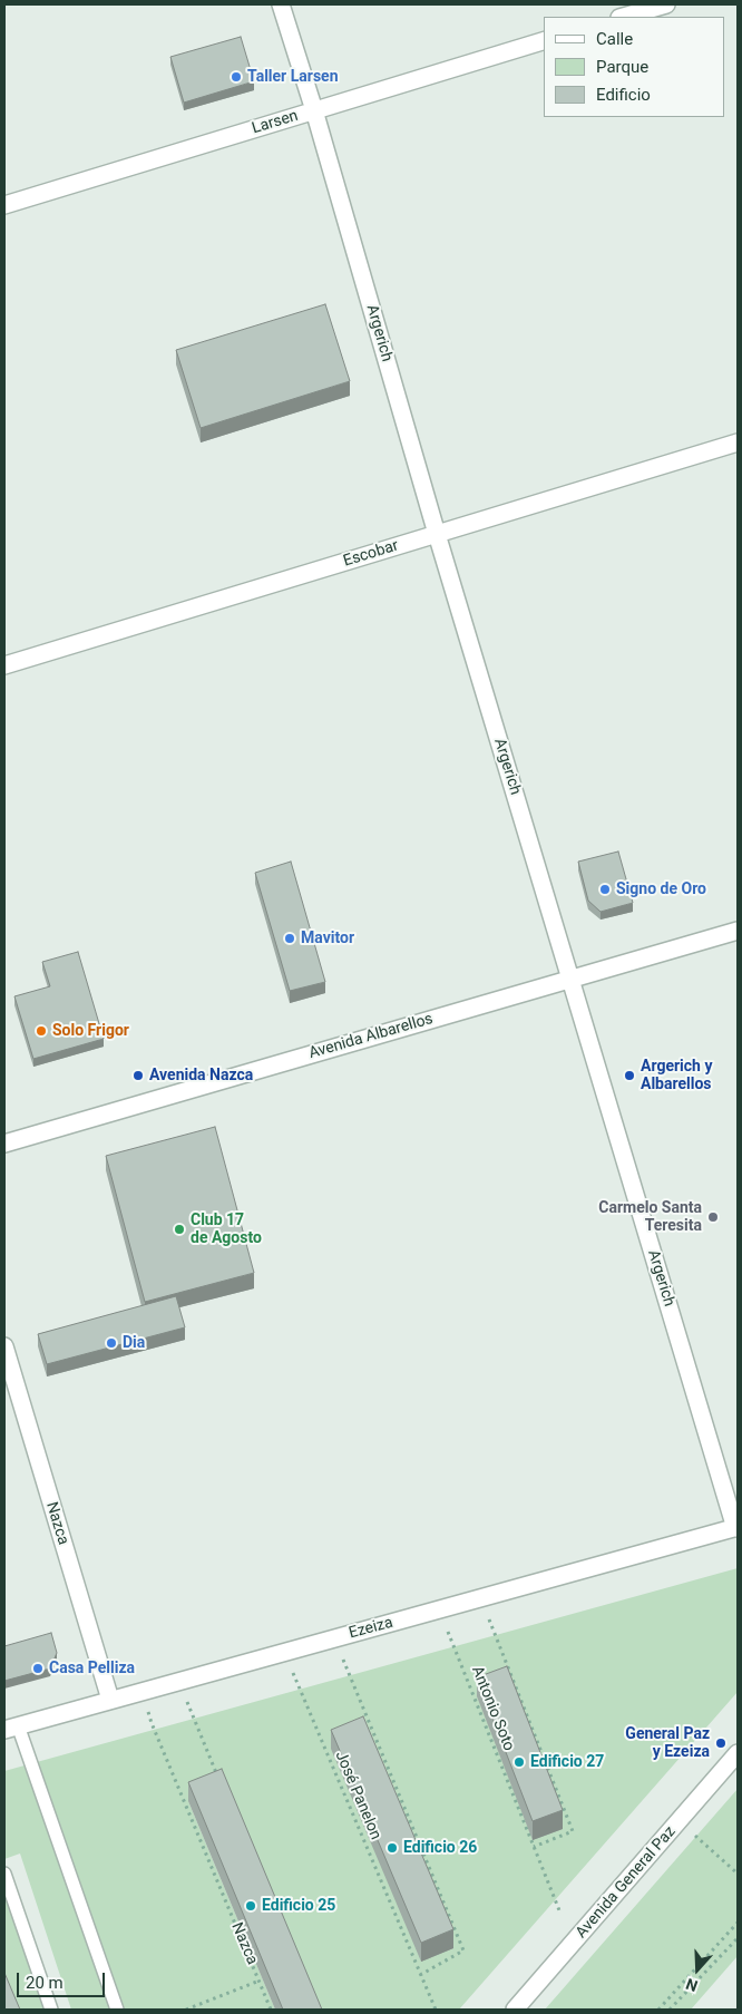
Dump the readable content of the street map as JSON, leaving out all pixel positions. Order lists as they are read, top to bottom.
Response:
{
  "streets": {
    "street": [
      "Larsen",
      "Argerich",
      "Escobar",
      "Avenida Albarellos",
      "Nazca",
      "Ezeiza",
      "Avenida General Paz"
    ],
    "path": ["Antonio Soto", "José Panelon"]
  },
  "crossings": [
    ["Larsen", "Argerich"],
    ["Argerich", "Escobar"],
    ["Argerich", "Avenida Albarellos"],
    ["Argerich", "Ezeiza"],
    ["Nazca", "Ezeiza"],
    ["Ezeiza", "Antonio Soto"],
    ["Ezeiza", "José Panelon"]
  ],
  "places": [
    "Taller Larsen",
    "Signo de Oro",
    "Mavitor",
    "Solo Frigor",
    "Avenida Nazca",
    "Argerich y Albarellos",
    "Carmelo Santa Teresita",
    "Club 17 de Agosto",
    "Dia",
    "Casa Pelliza",
    "General Paz y Ezeiza",
    "Edificio 27",
    "Edificio 26",
    "Edificio 25"
  ],
  "legend": ["Calle", "Parque", "Edificio"],
  "scale_bar": "20 m",
  "north": "bottom"
}
